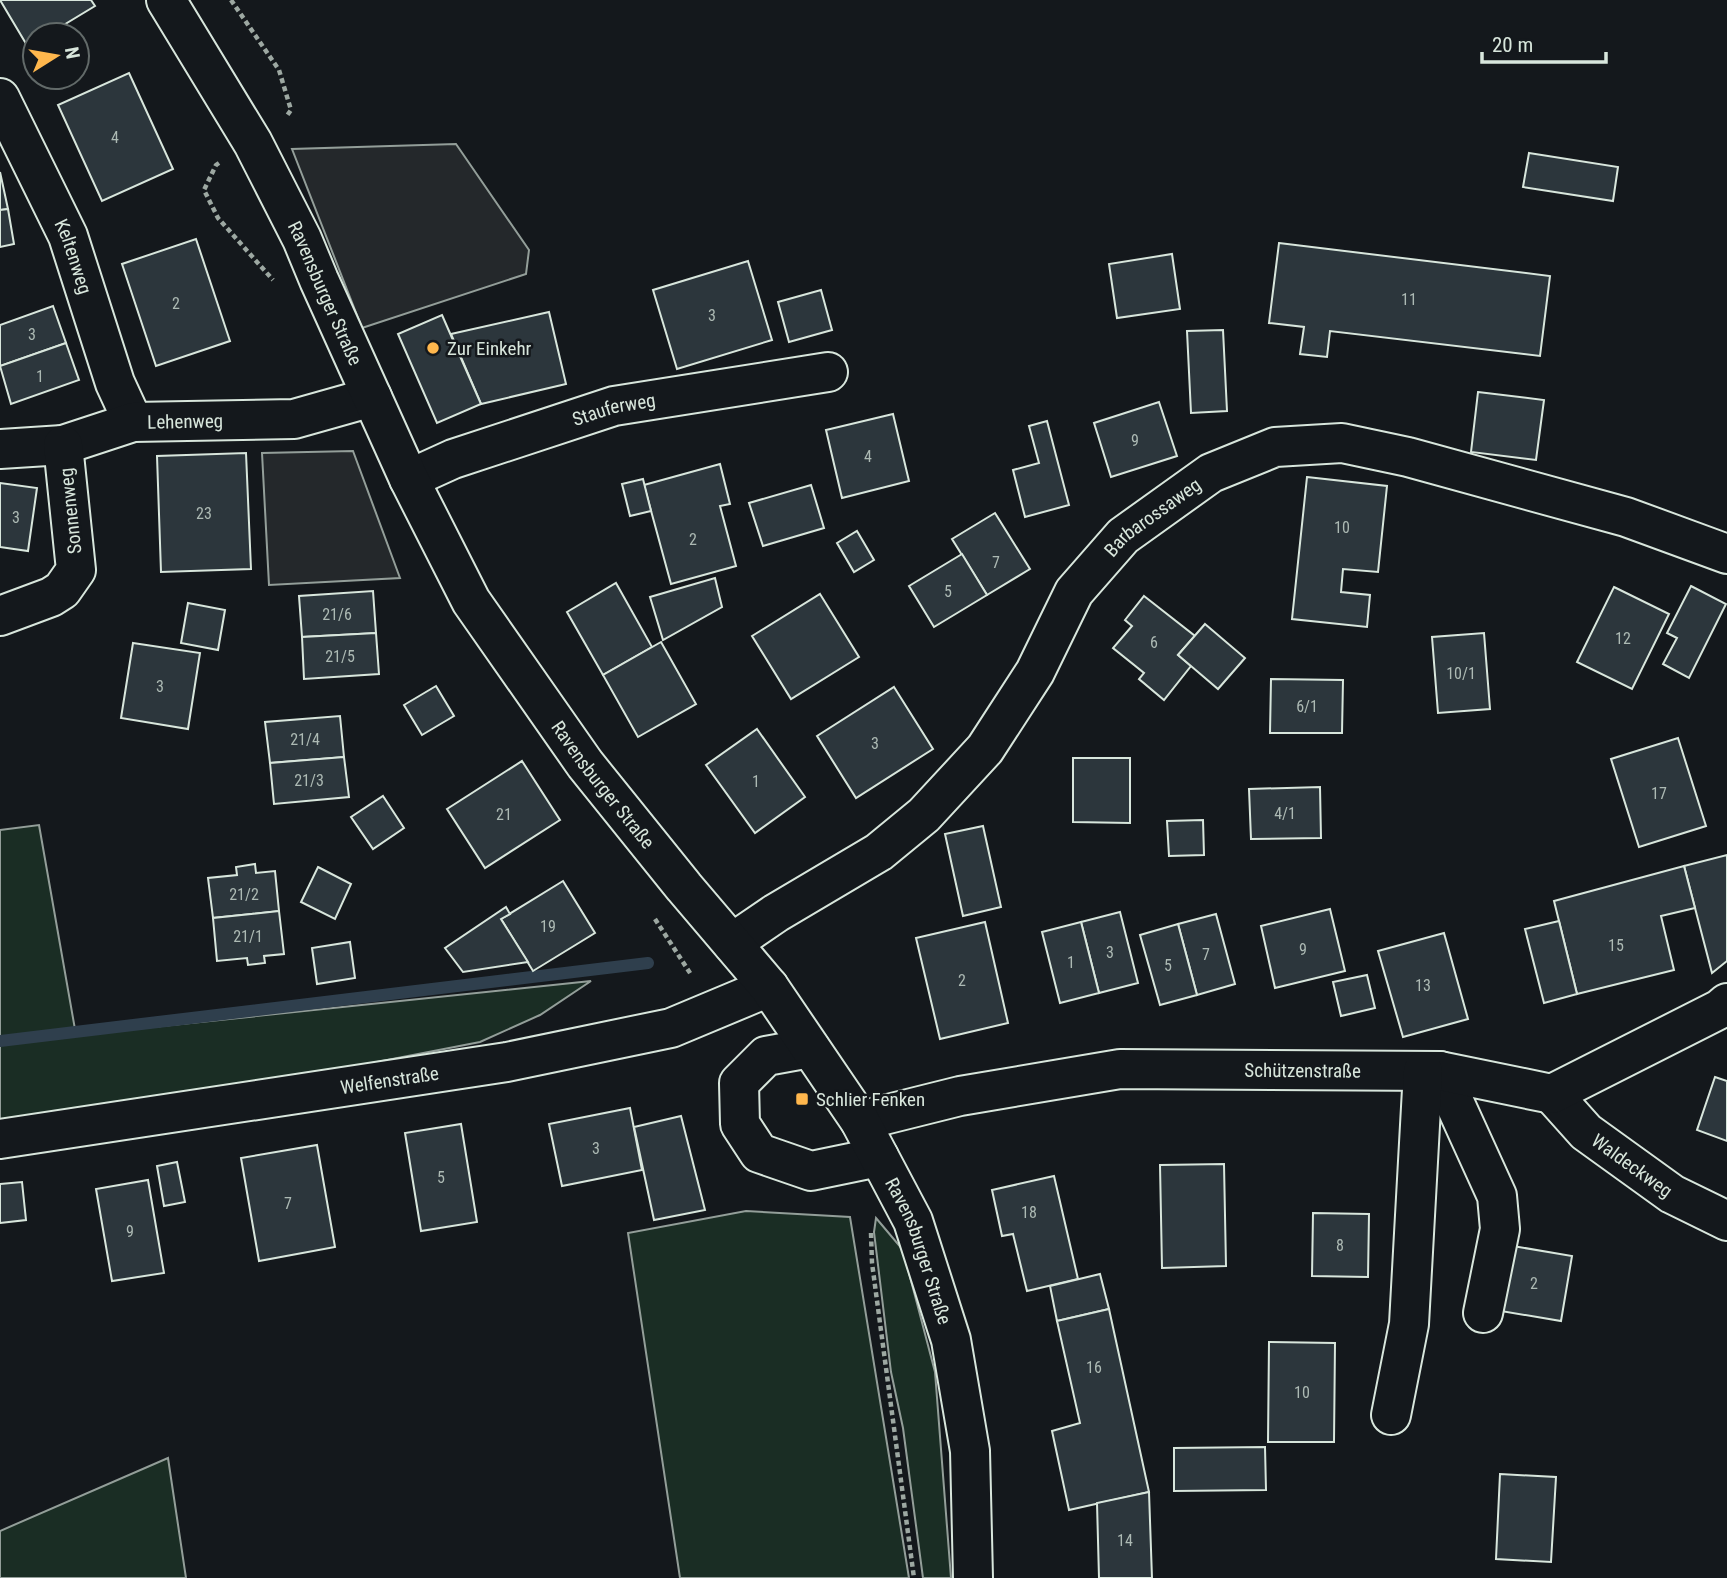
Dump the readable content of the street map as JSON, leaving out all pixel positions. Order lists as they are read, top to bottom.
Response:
{
  "streets": {
    "street": [
      "Keltenweg",
      "Ravensburger Straße",
      "Stauferweg",
      "Lehenweg",
      "Sonnenweg",
      "Barbarossaweg",
      "Schützenstraße",
      "Welfenstraße",
      "Waldeckweg"
    ]
  },
  "crossings": [
    ["Keltenweg", "Lehenweg"],
    ["Ravensburger Straße", "Stauferweg"],
    ["Ravensburger Straße", "Lehenweg"],
    ["Ravensburger Straße", "Barbarossaweg"],
    ["Ravensburger Straße", "Schützenstraße"],
    ["Ravensburger Straße", "Welfenstraße"],
    ["Lehenweg", "Sonnenweg"],
    ["Schützenstraße", "Waldeckweg"]
  ],
  "places": {
    "other": ["Zur Einkehr"],
    "transit": ["Schlier Fenken"]
  },
  "house_numbers": [
    "4",
    "11",
    "2",
    "3",
    "3",
    "1",
    "9",
    "4",
    "23",
    "3",
    "10",
    "2",
    "7",
    "5",
    "21/6",
    "12",
    "6",
    "21/5",
    "10/1",
    "3",
    "6/1",
    "21/4",
    "3",
    "21/3",
    "1",
    "17",
    "4/1",
    "21",
    "21/2",
    "19",
    "21/1",
    "15",
    "9",
    "3",
    "7",
    "1",
    "5",
    "2",
    "13",
    "3",
    "5",
    "7",
    "18",
    "9",
    "8",
    "2",
    "16",
    "10",
    "14"
  ],
  "scale_bar": "20 m",
  "north": "right"
}
